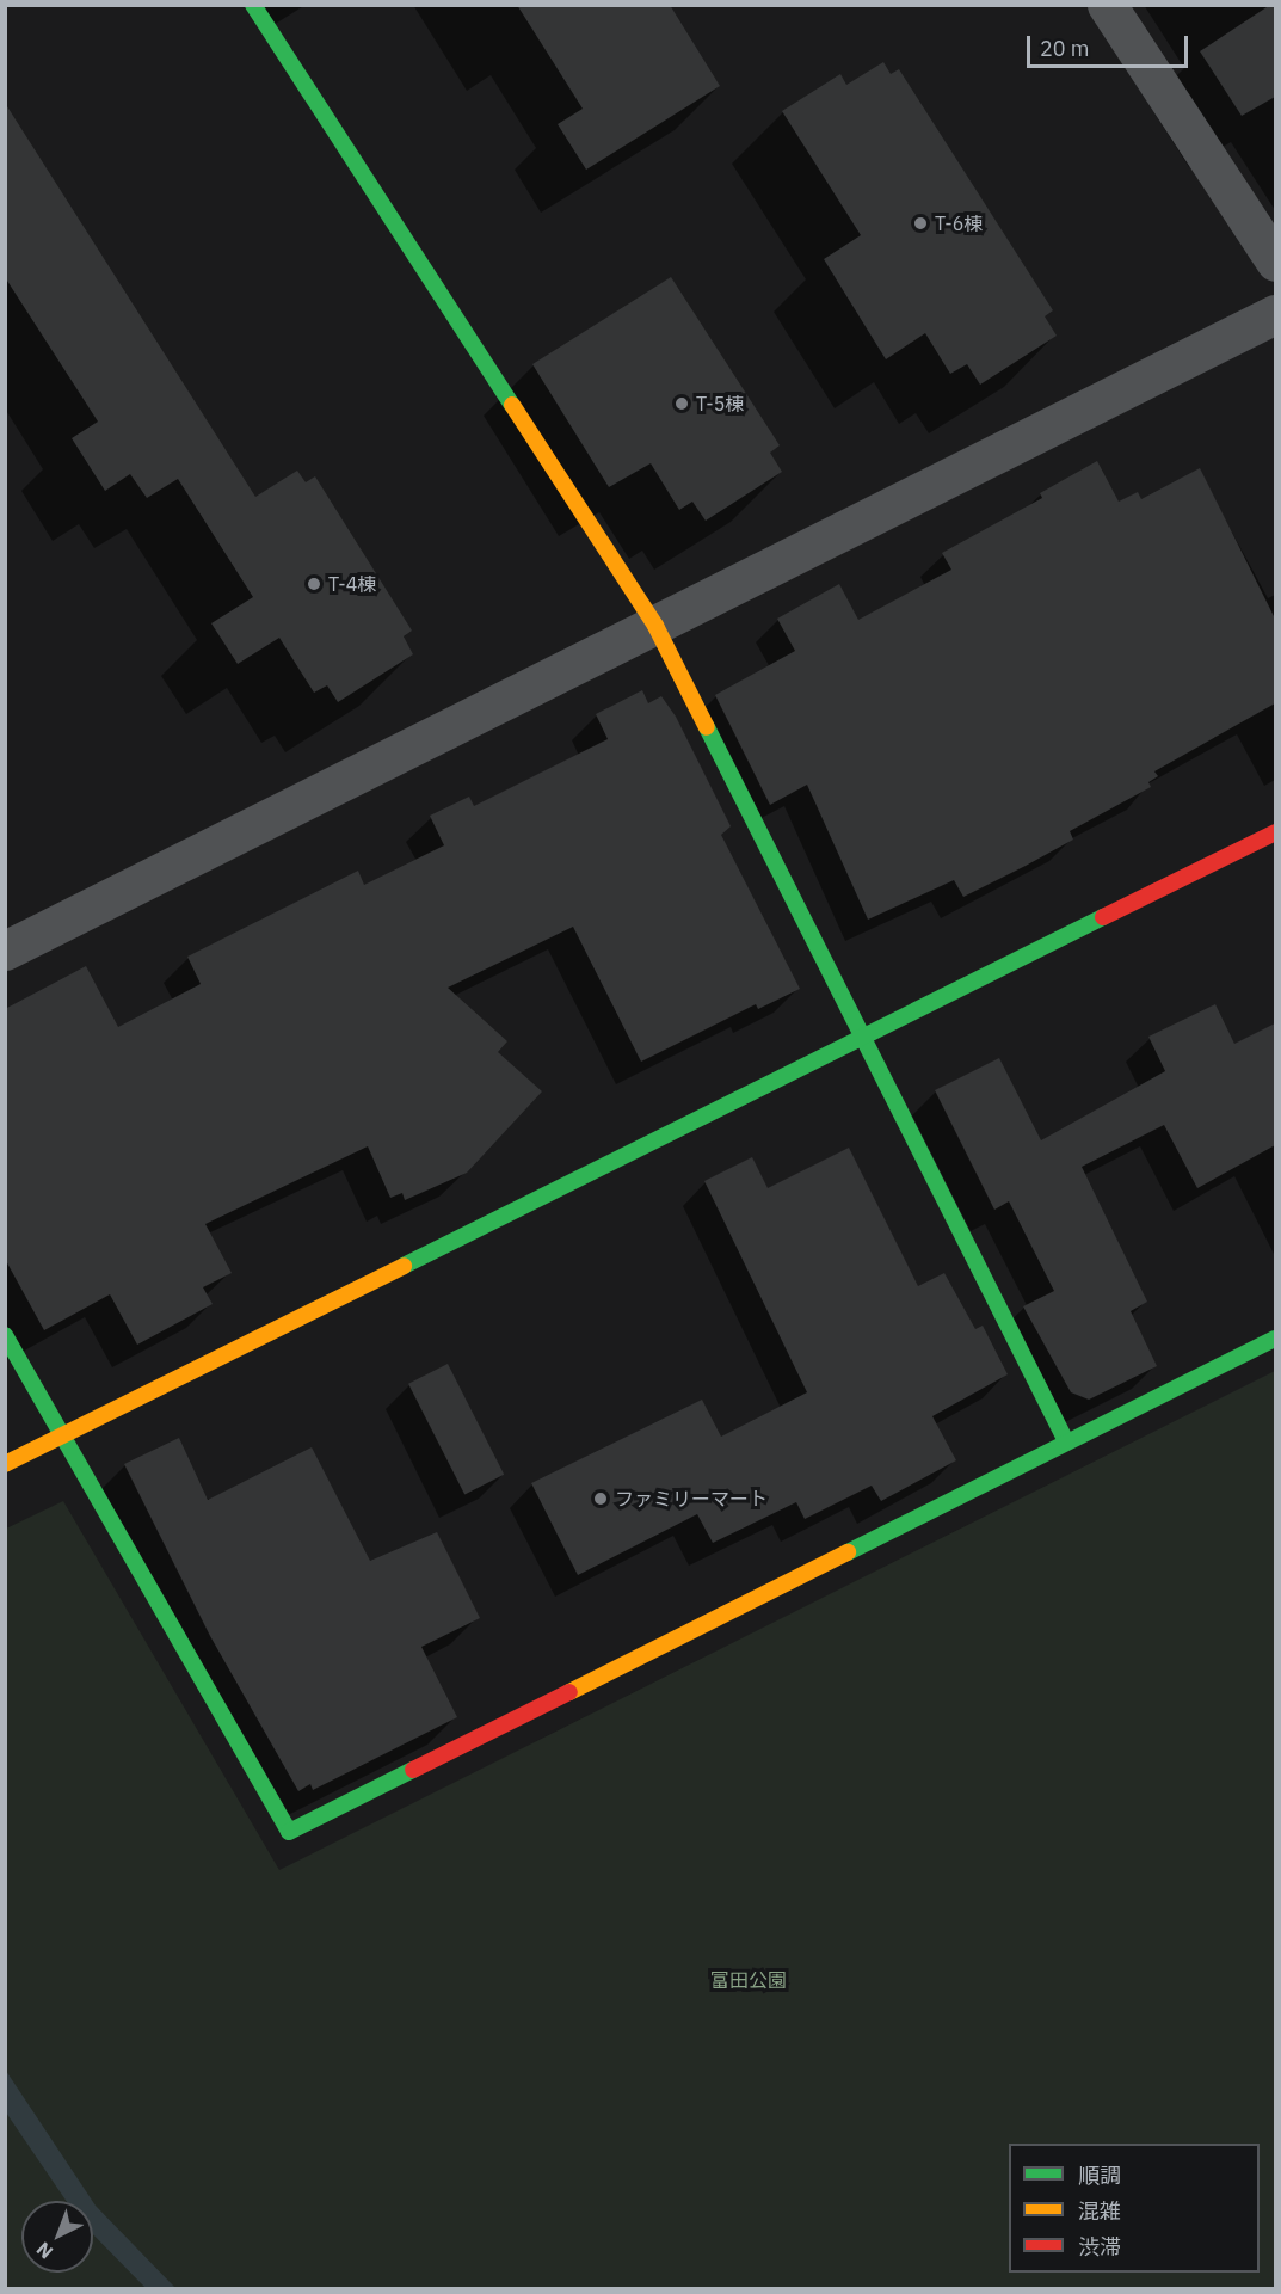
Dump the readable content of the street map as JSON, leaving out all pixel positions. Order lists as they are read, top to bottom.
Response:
{
  "parks": ["富田公園"],
  "places": [
    "T-6棟",
    "T-5棟",
    "T-4棟",
    "ファミリーマート"
  ],
  "legend": ["順調", "混雑", "渋滞"],
  "scale_bar": "20 m",
  "north": "bottom left"
}
